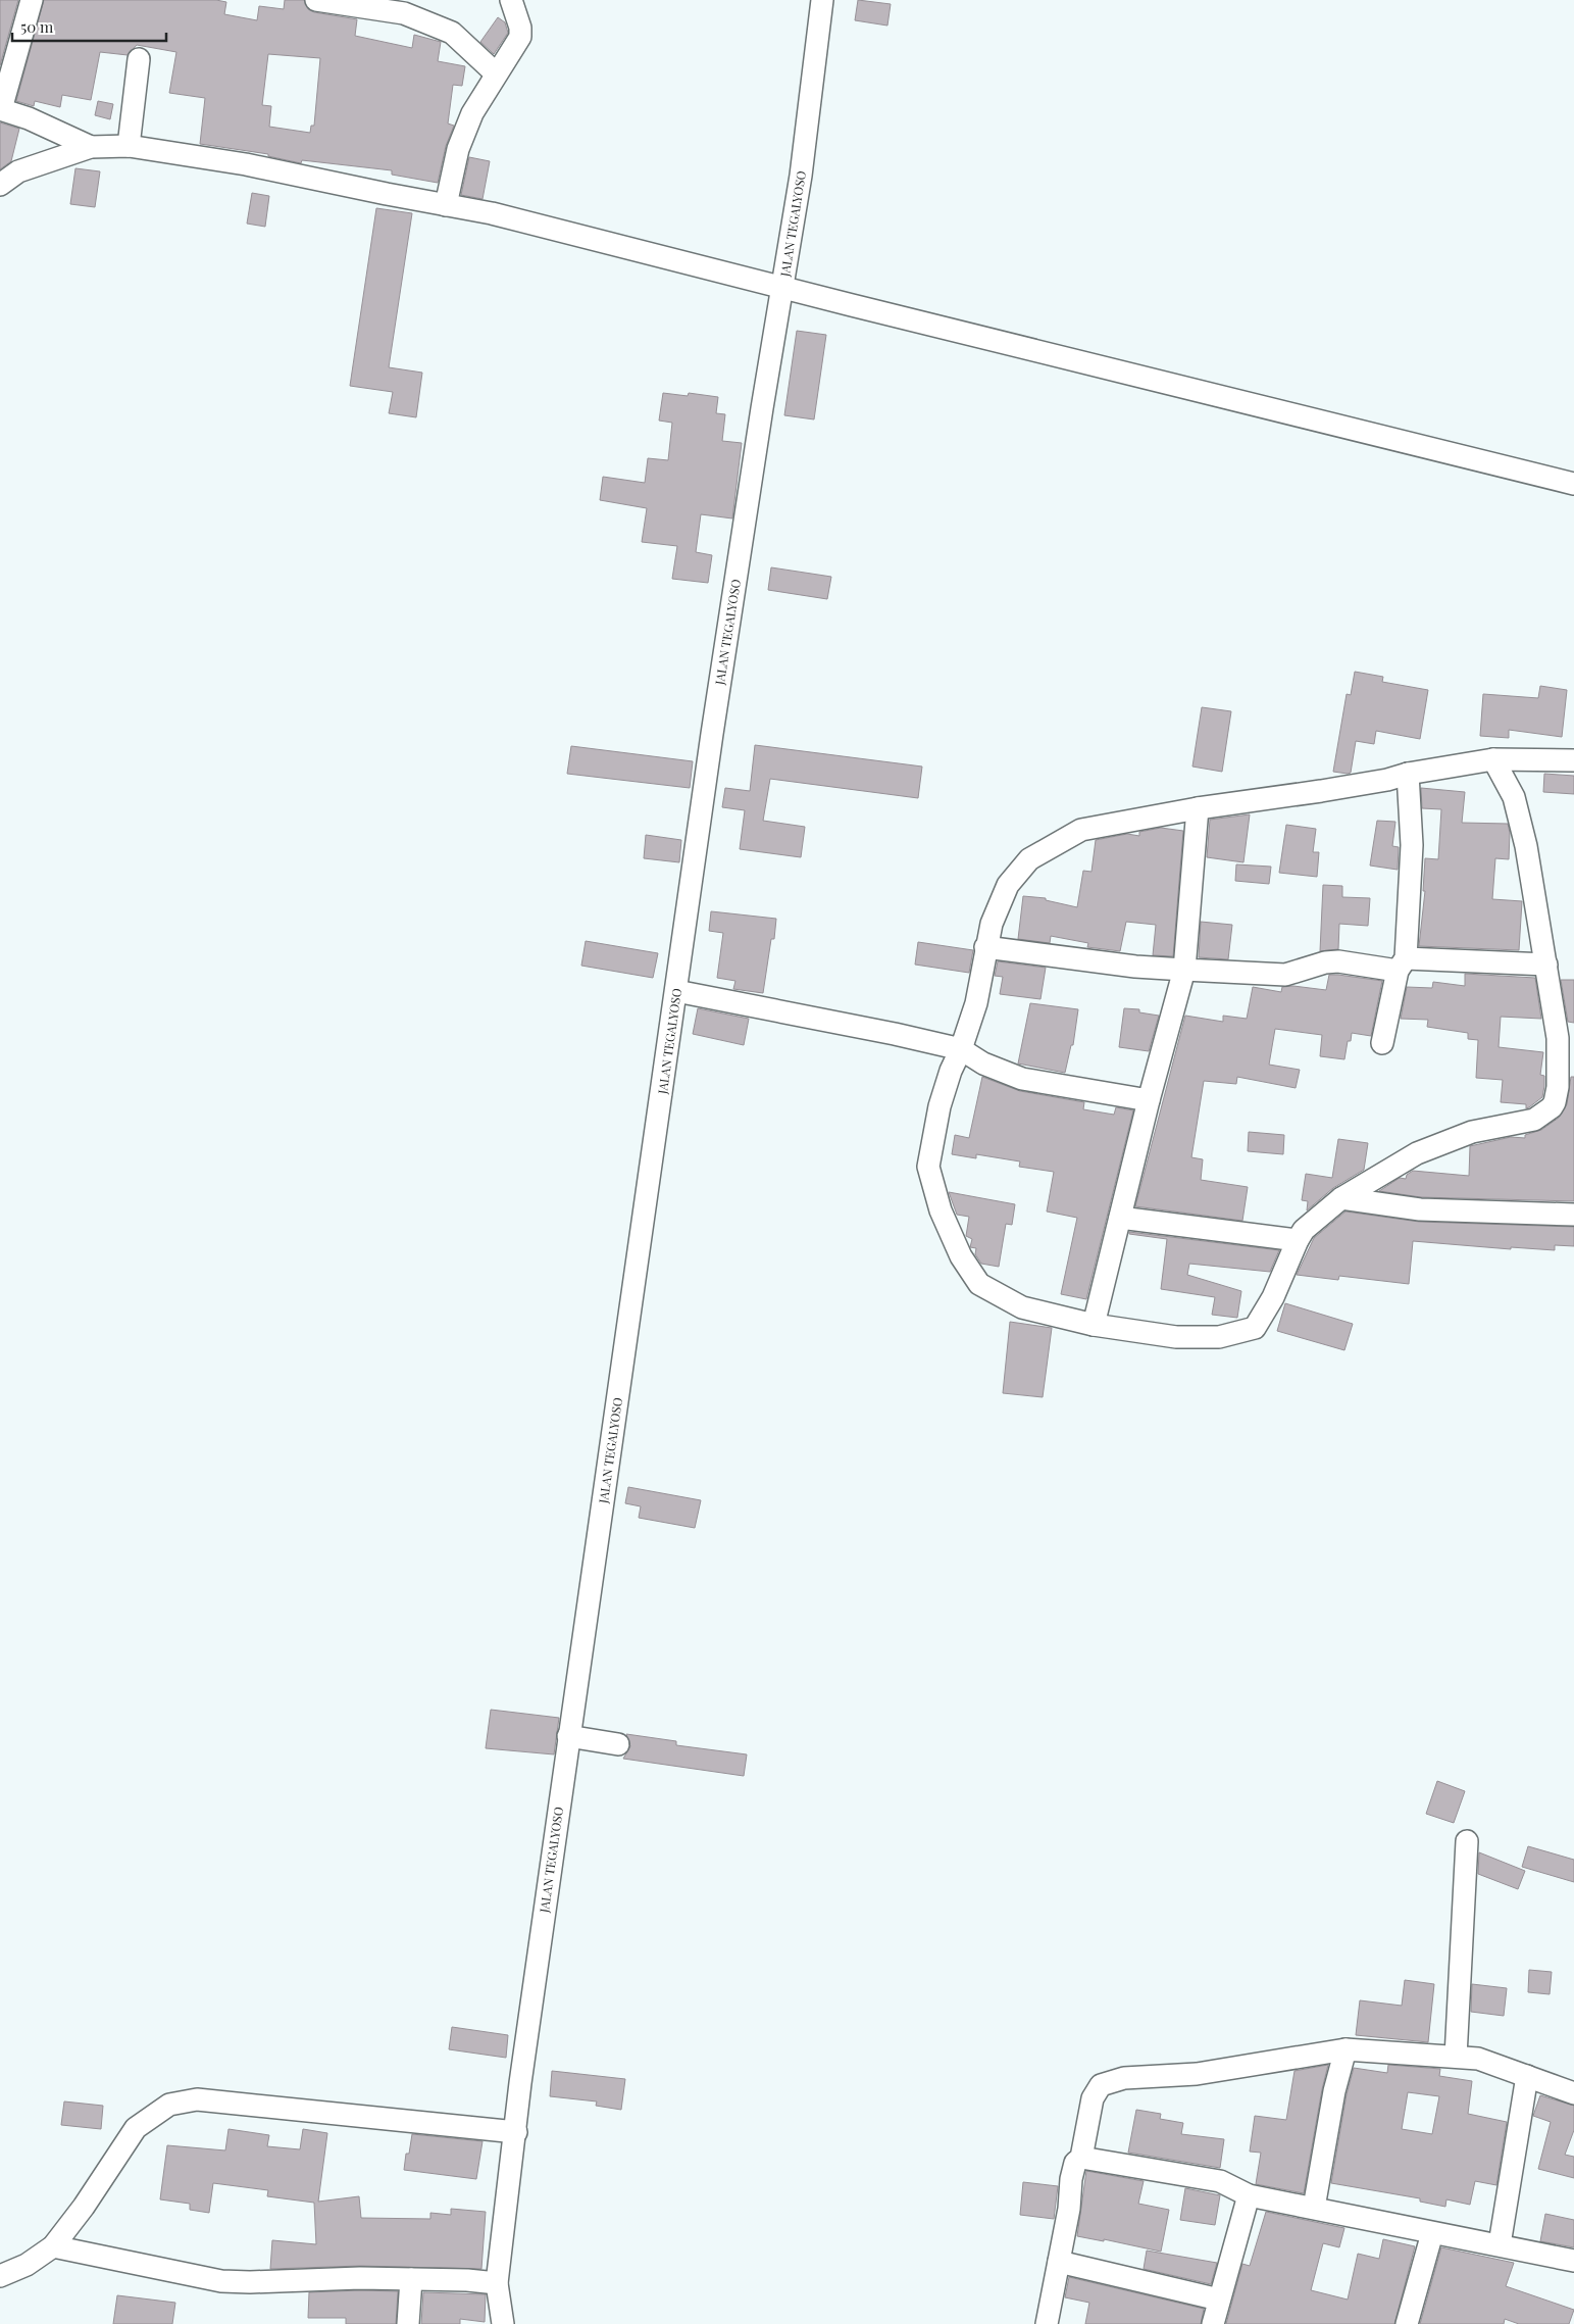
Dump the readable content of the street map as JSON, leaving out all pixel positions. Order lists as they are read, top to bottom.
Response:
{
  "streets": {
    "street": ["JALAN TEGALYOSO"]
  },
  "scale_bar": "50 m"
}
